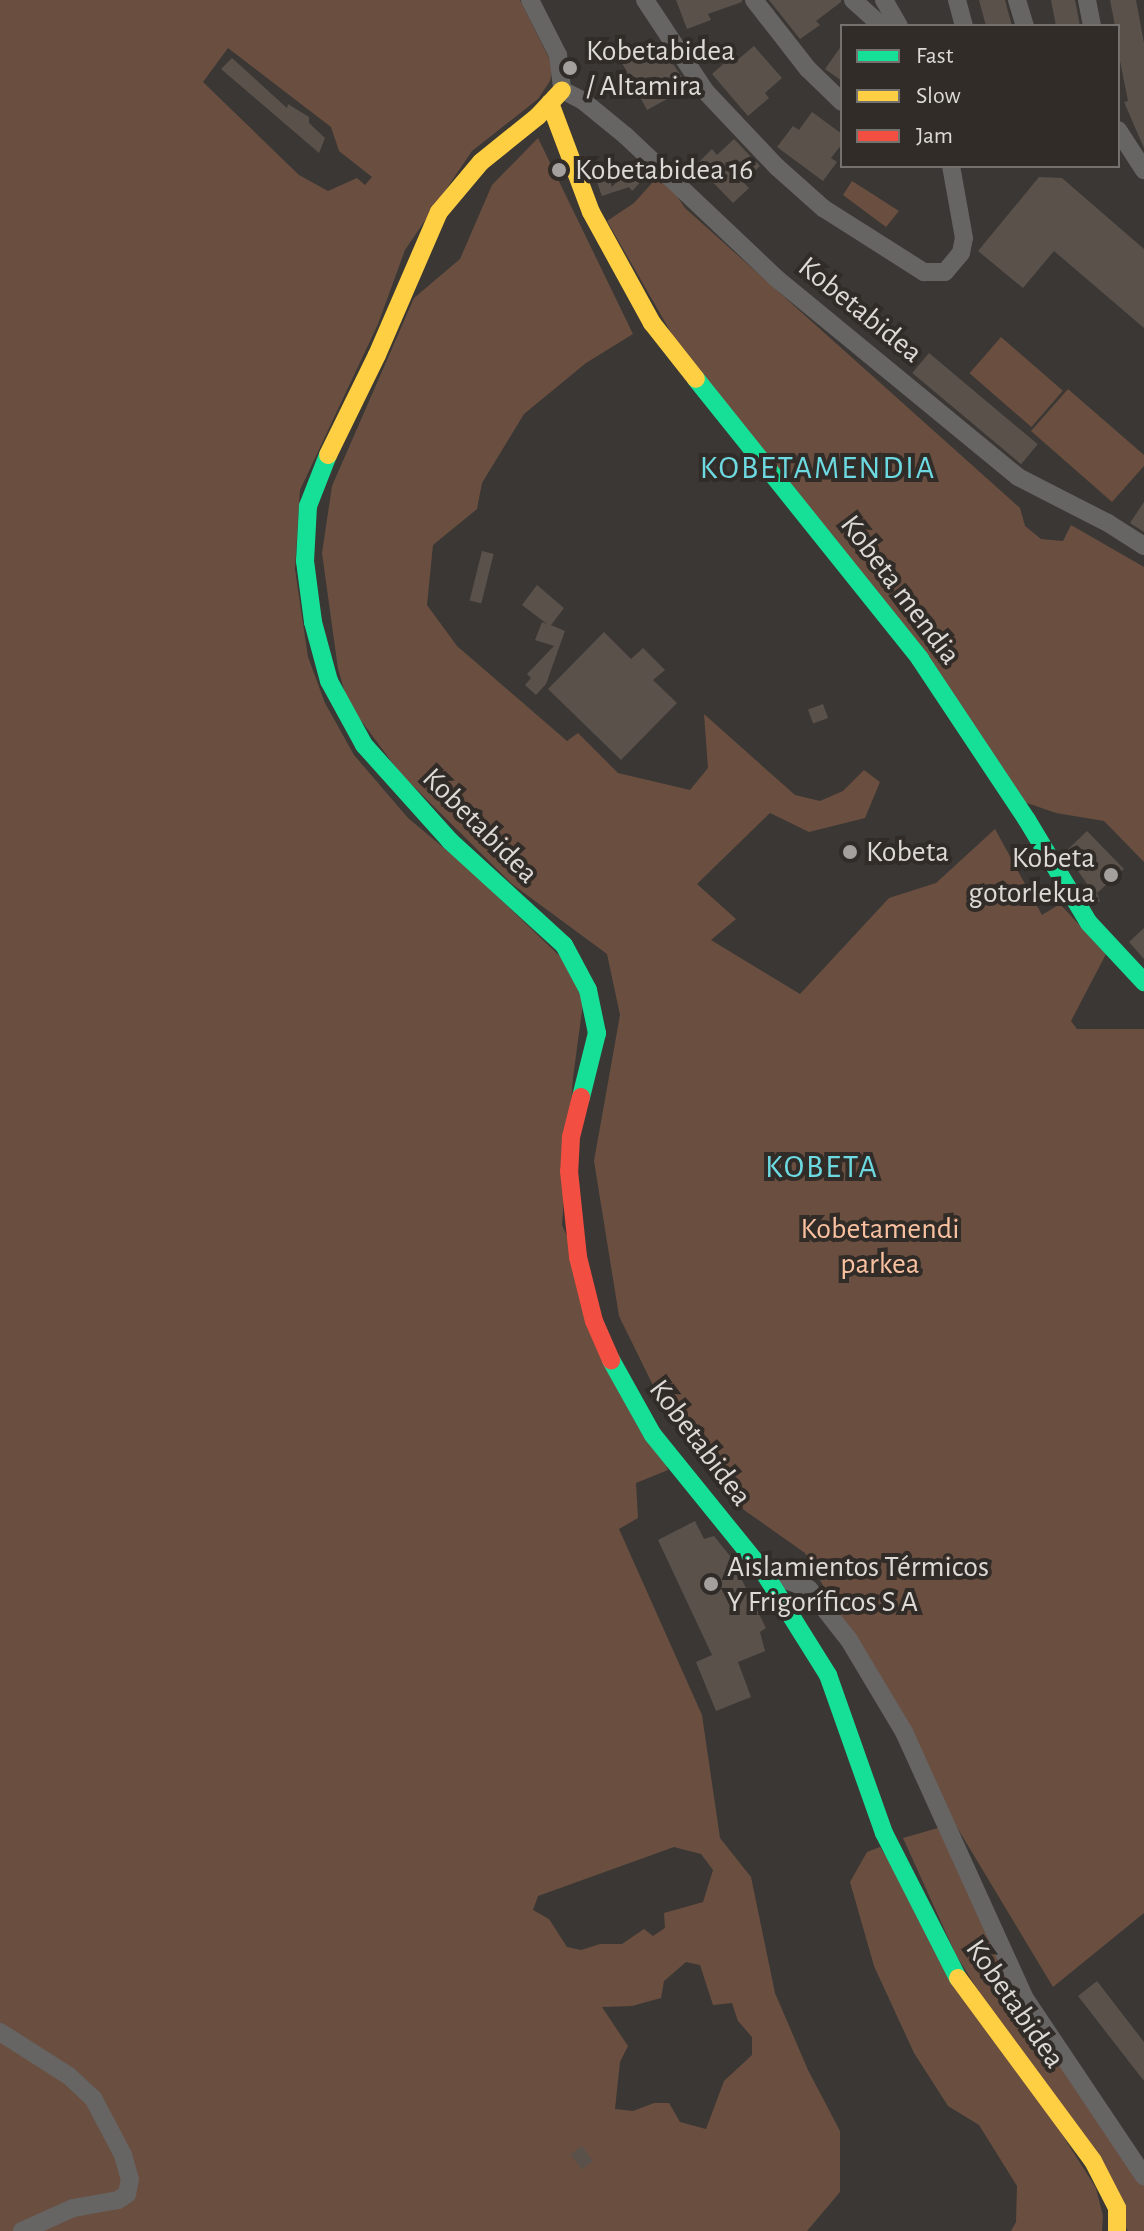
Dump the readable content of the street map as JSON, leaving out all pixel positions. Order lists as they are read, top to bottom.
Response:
{
  "streets": {
    "street": ["Kobetabidea", "Kobeta mendia"]
  },
  "crossings": [
    ["Kobetabidea", "Kobeta mendia"]
  ],
  "districts": ["KOBETAMENDIA", "KOBETA"],
  "parks": ["Kobetamendi parkea"],
  "places": [
    "Kobetabidea / Altamira",
    "Kobetabidea 16",
    "Kobeta",
    "Kobeta gotorlekua",
    "Aislamientos Térmicos Y Frigoríficos S A"
  ],
  "legend": ["Fast", "Slow", "Jam"]
}
